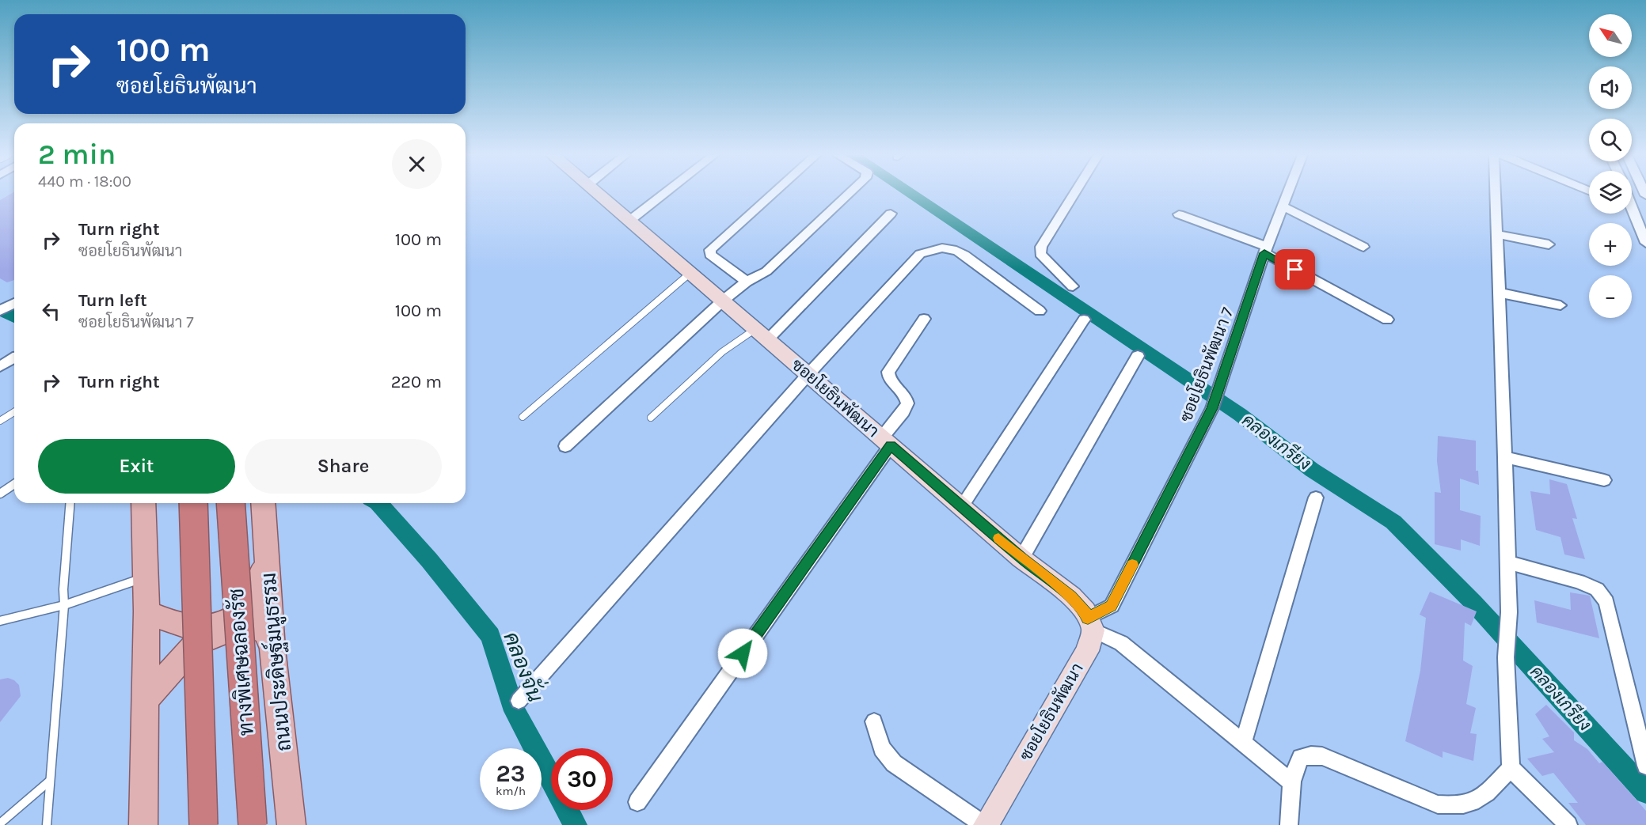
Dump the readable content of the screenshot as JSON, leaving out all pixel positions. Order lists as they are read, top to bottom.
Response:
{
  "streets": {
    "highway": ["ทางพิเศษฉลองรัช"],
    "main road": ["ถนนประดิษฐ์มนูธรรม"],
    "street": ["ซอยโยธินพัฒนา 7", "ซอยโยธินพัฒนา"]
  },
  "crossings": [
    ["ซอยโยธินพัฒนา 7", "ซอยโยธินพัฒนา"]
  ],
  "water": ["คลองเกรียง", "คลองจั่น"],
  "north": "top left",
  "page": {
    "map_buttons": ["+", "−"],
    "turn": ["100 m", "ซอยโยธินพัฒนา"],
    "heading": ["2 min", "440 m · 18:00"],
    "list": [
      {
        "name": "Turn right",
        "note": "ซอยโยธินพัฒนา",
        "value": "100 m"
      },
      {
        "name": "Turn left",
        "note": "ซอยโยธินพัฒนา 7",
        "value": "100 m"
      },
      {
        "name": "Turn right",
        "value": "220 m"
      }
    ],
    "buttons": ["Exit", "Share"],
    "speed": "23 km/h",
    "limit": "30"
  }
}
